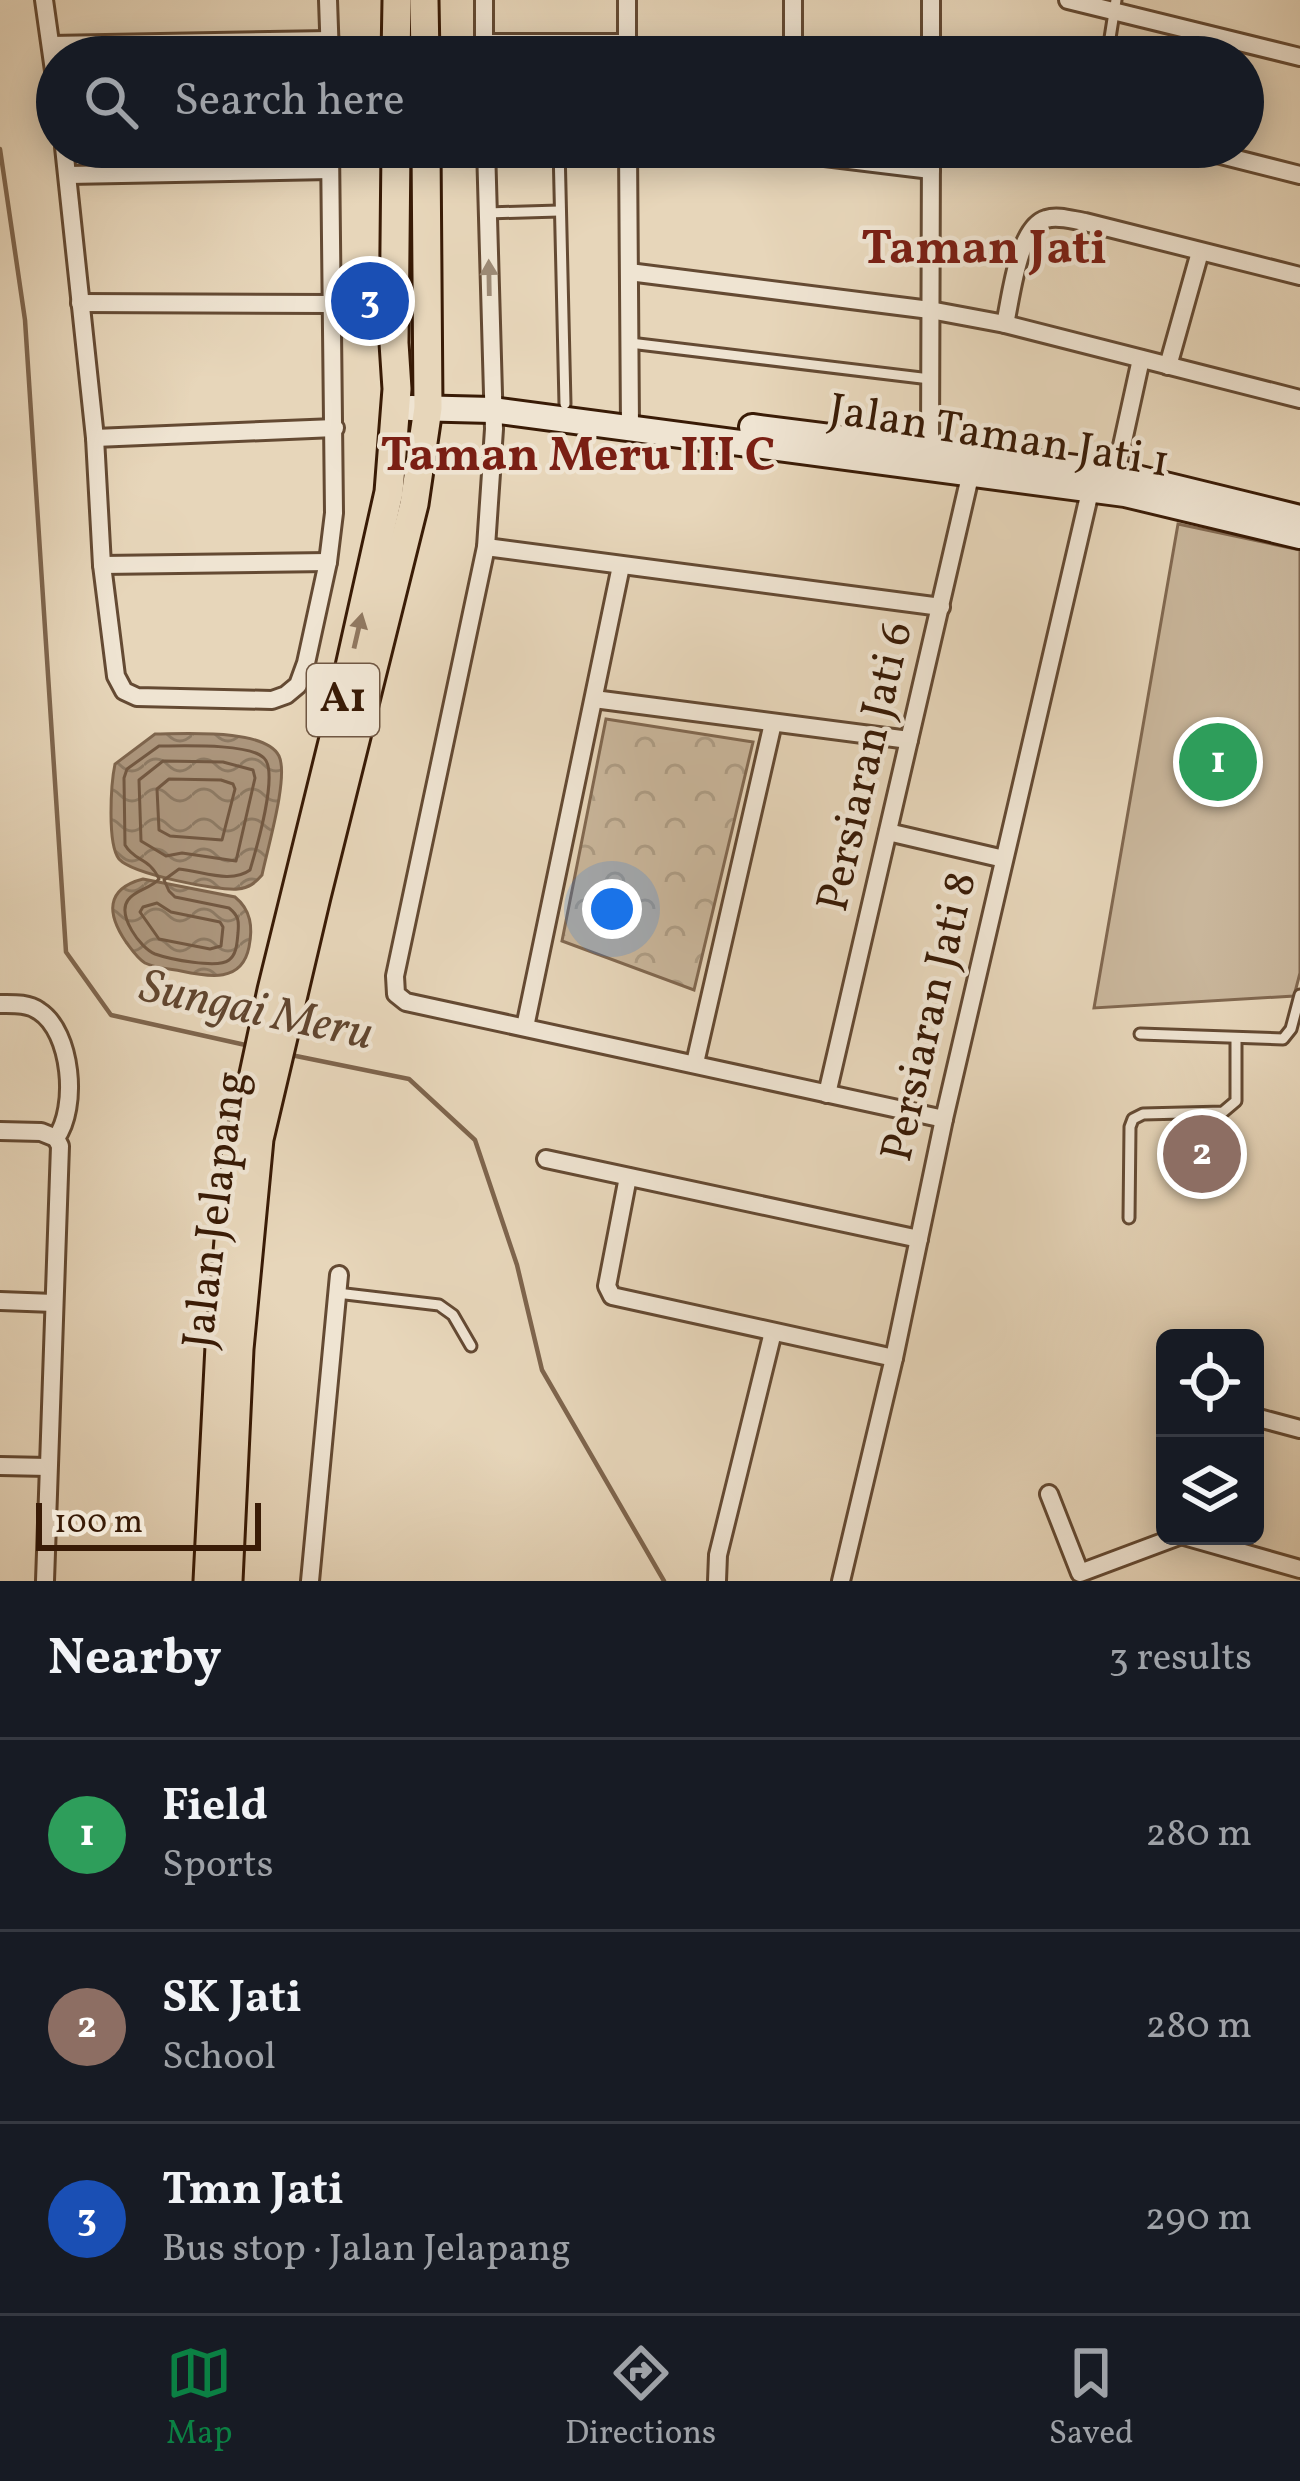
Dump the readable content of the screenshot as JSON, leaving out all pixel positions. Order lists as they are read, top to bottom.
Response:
{
  "streets": {
    "main road": ["A1", "Jalan Jelapang"],
    "street": ["Jalan Taman Jati 1", "Persiaran Jati 6", "Persiaran Jati 8"]
  },
  "crossings": [
    ["Jalan Taman Jati 1", "Persiaran Jati 6"],
    ["Jalan Taman Jati 1", "Persiaran Jati 8"],
    ["Jalan Taman Jati 1", "Jalan Jelapang"]
  ],
  "districts": ["Taman Jati", "Taman Meru III C"],
  "water": ["Sungai Meru"],
  "scale_bar": "100 m",
  "page": {
    "search": "Search here",
    "pins": ["3", "1", "2"],
    "scale": "100 m",
    "heading": ["Nearby", "3 results"],
    "list": [
      {
        "mark": "1",
        "name": "Field",
        "note": "Sports",
        "value": "280 m"
      },
      {
        "mark": "2",
        "name": "SK Jati",
        "note": "School",
        "value": "280 m"
      },
      {
        "mark": "3",
        "name": "Tmn Jati",
        "note": "Bus stop · Jalan Jelapang",
        "value": "290 m"
      }
    ],
    "nav": ["Map", "Directions", "Saved"]
  }
}
